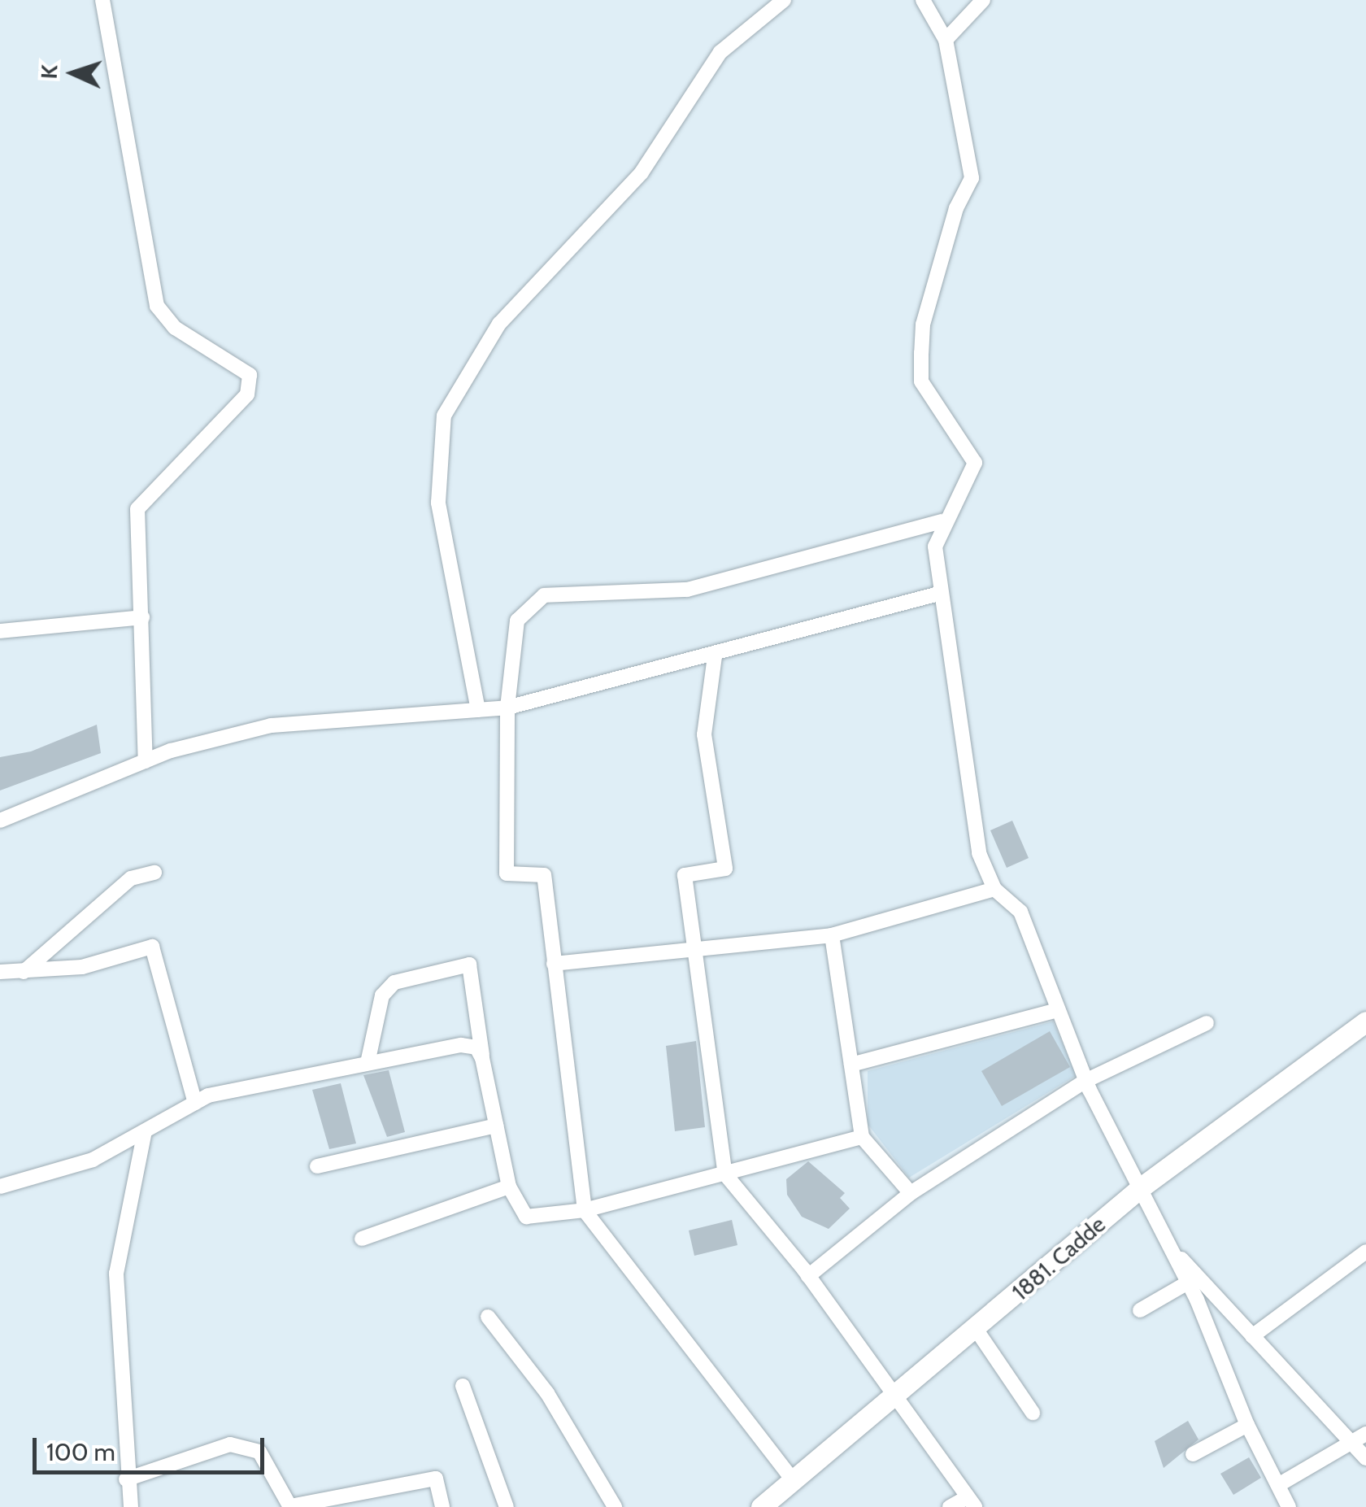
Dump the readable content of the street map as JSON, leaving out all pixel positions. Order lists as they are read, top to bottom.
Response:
{
  "streets": {
    "street": ["1881. Cadde"]
  },
  "scale_bar": "100 m",
  "north": "left"
}
